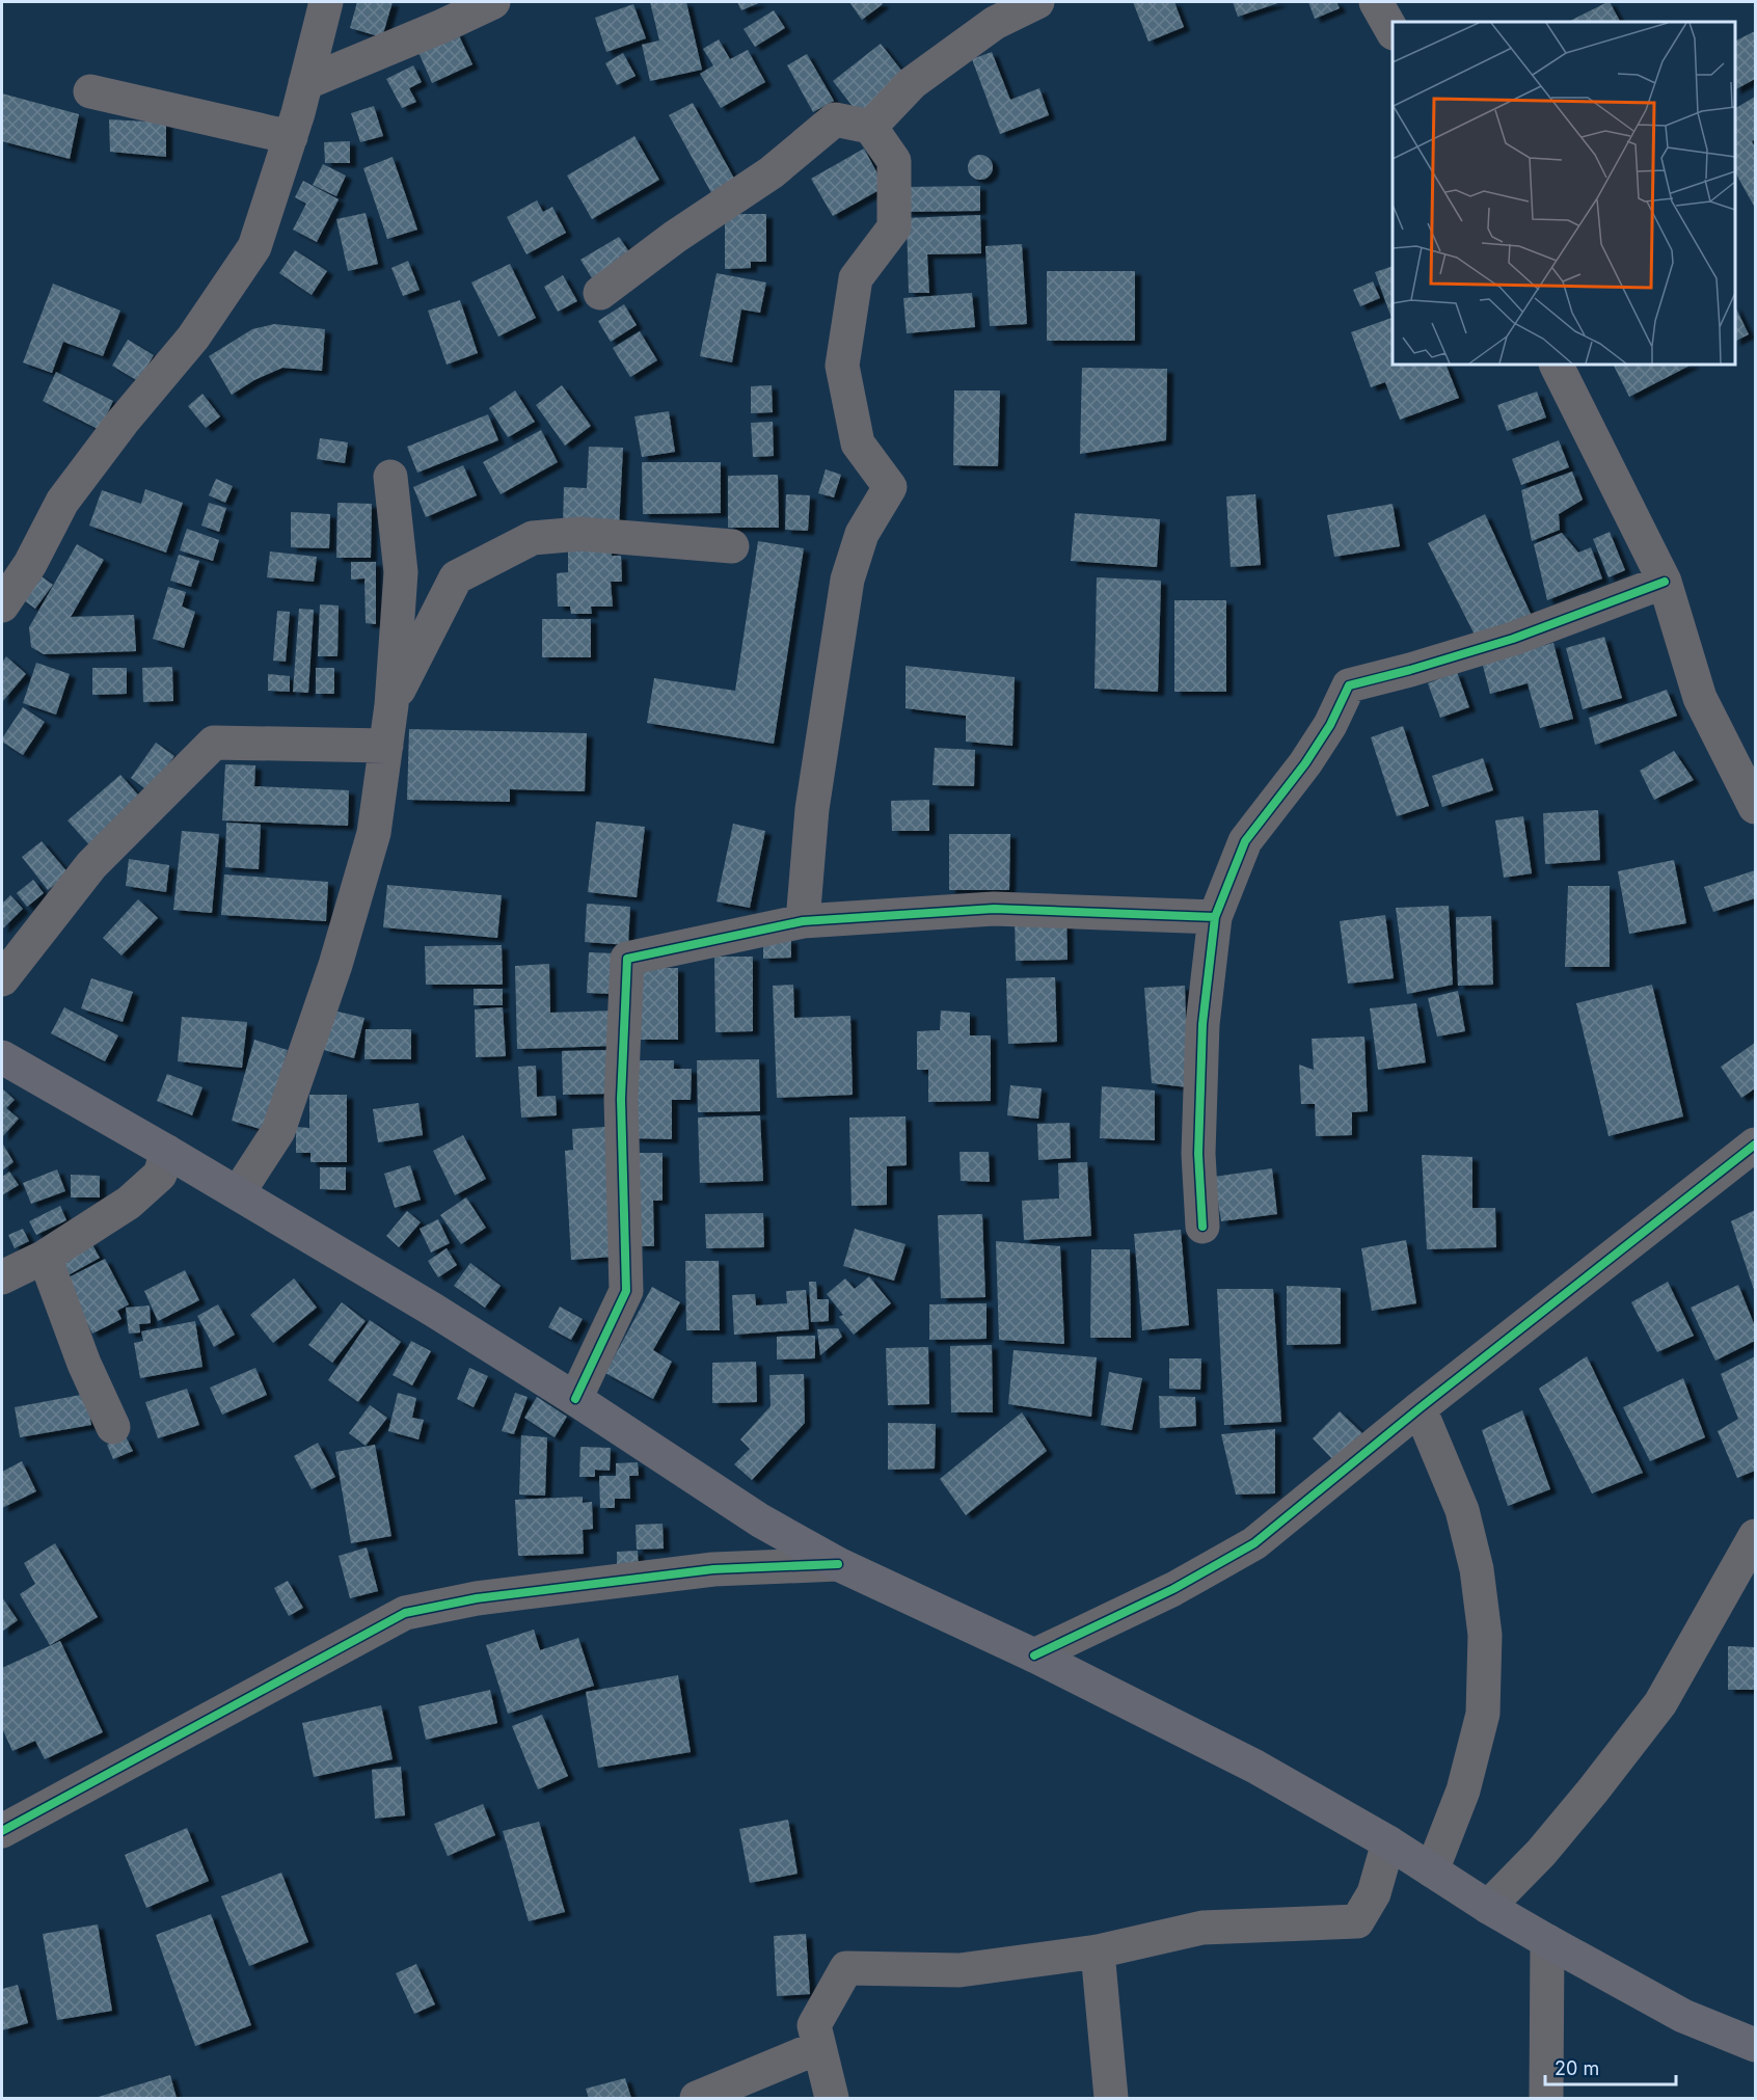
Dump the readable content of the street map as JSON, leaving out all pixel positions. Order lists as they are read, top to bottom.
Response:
{
  "scale_bar": "20 m"
}
